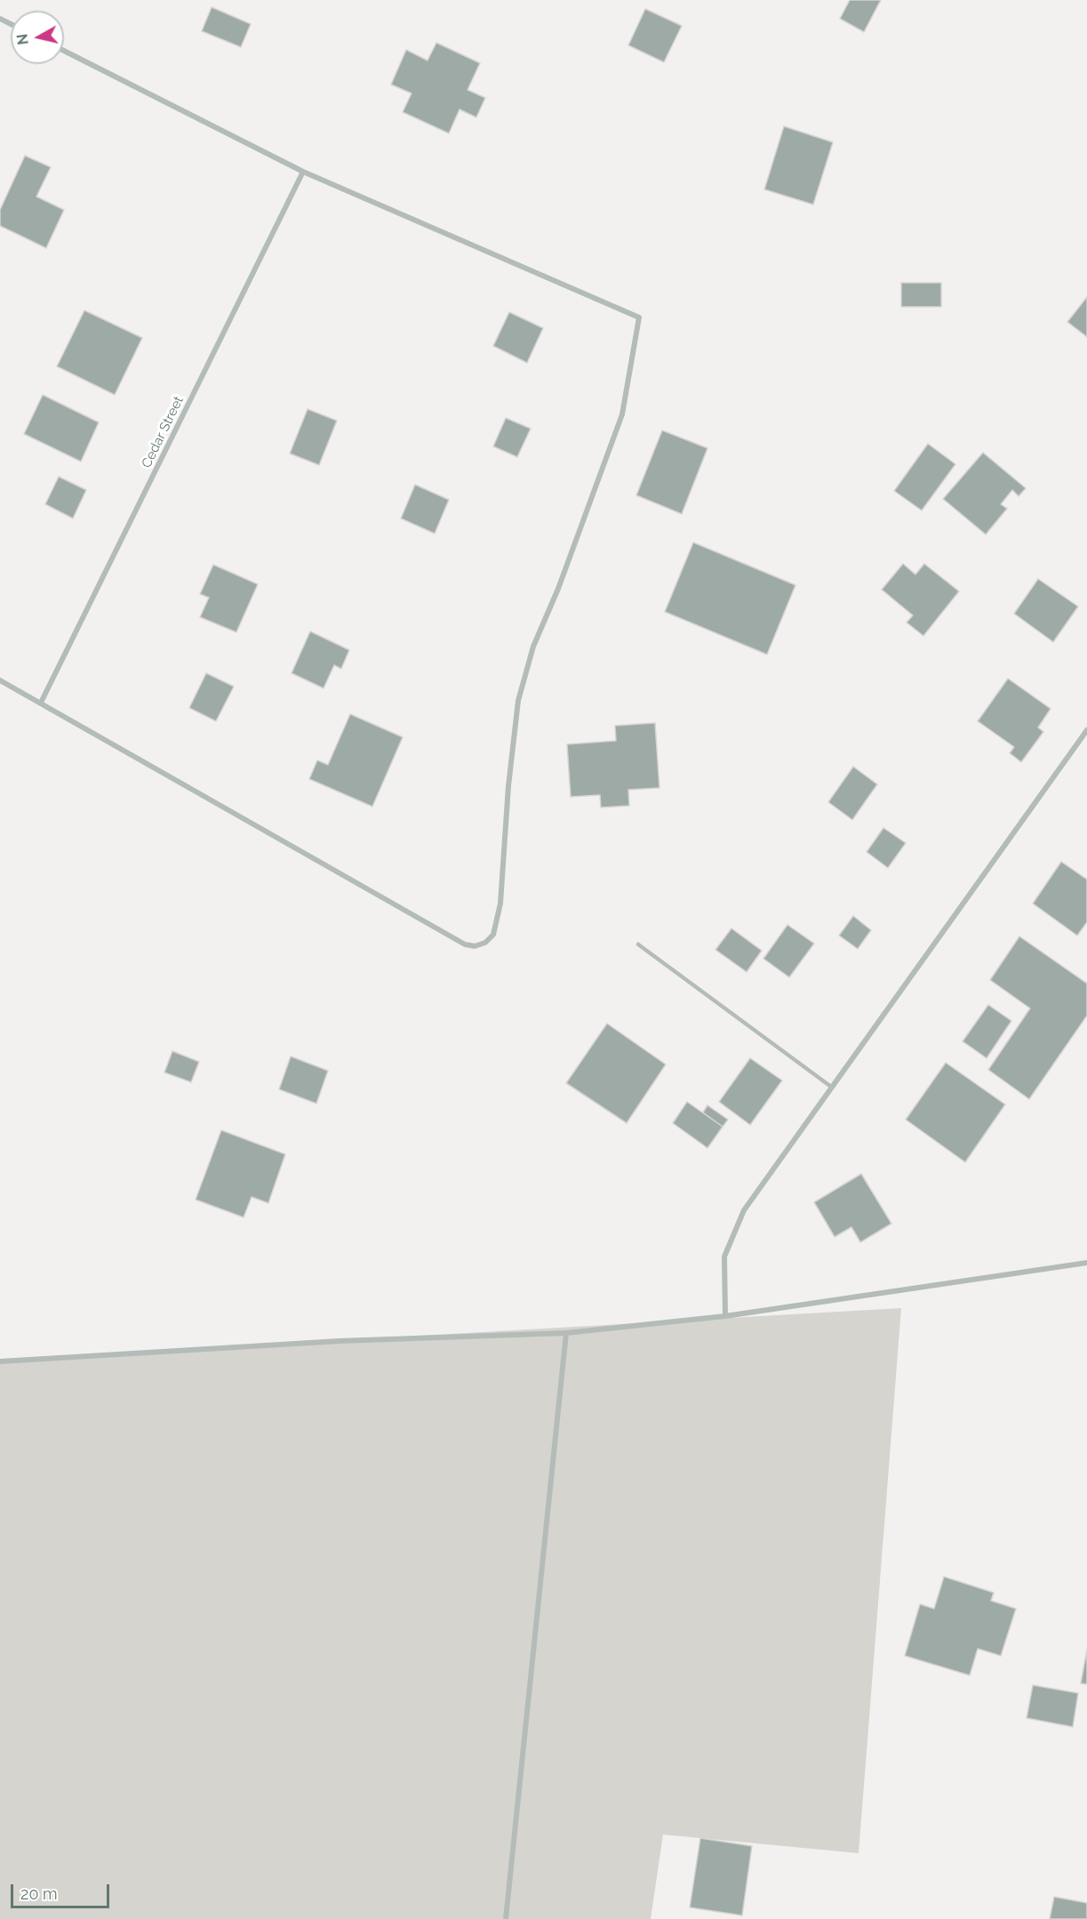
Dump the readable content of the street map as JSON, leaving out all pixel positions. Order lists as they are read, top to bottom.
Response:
{
  "streets": {
    "street": ["Cedar Street"]
  },
  "scale_bar": "20 m",
  "north": "left"
}
